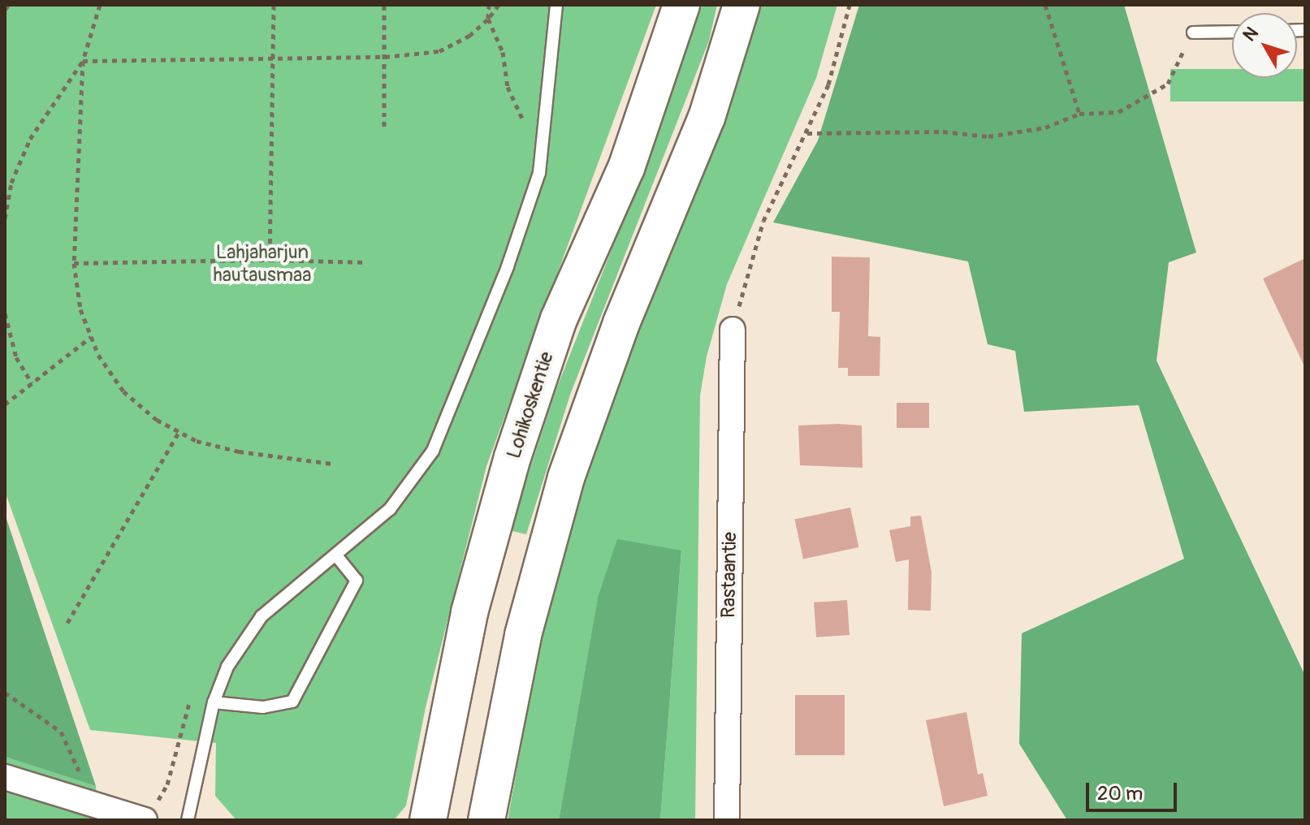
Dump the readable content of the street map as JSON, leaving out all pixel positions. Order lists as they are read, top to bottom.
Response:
{
  "streets": {
    "main road": ["Lohikoskentie"],
    "street": ["Rastaantie"]
  },
  "parks": ["Lahjaharjun hautausmaa"],
  "scale_bar": "20 m",
  "north": "top left"
}
